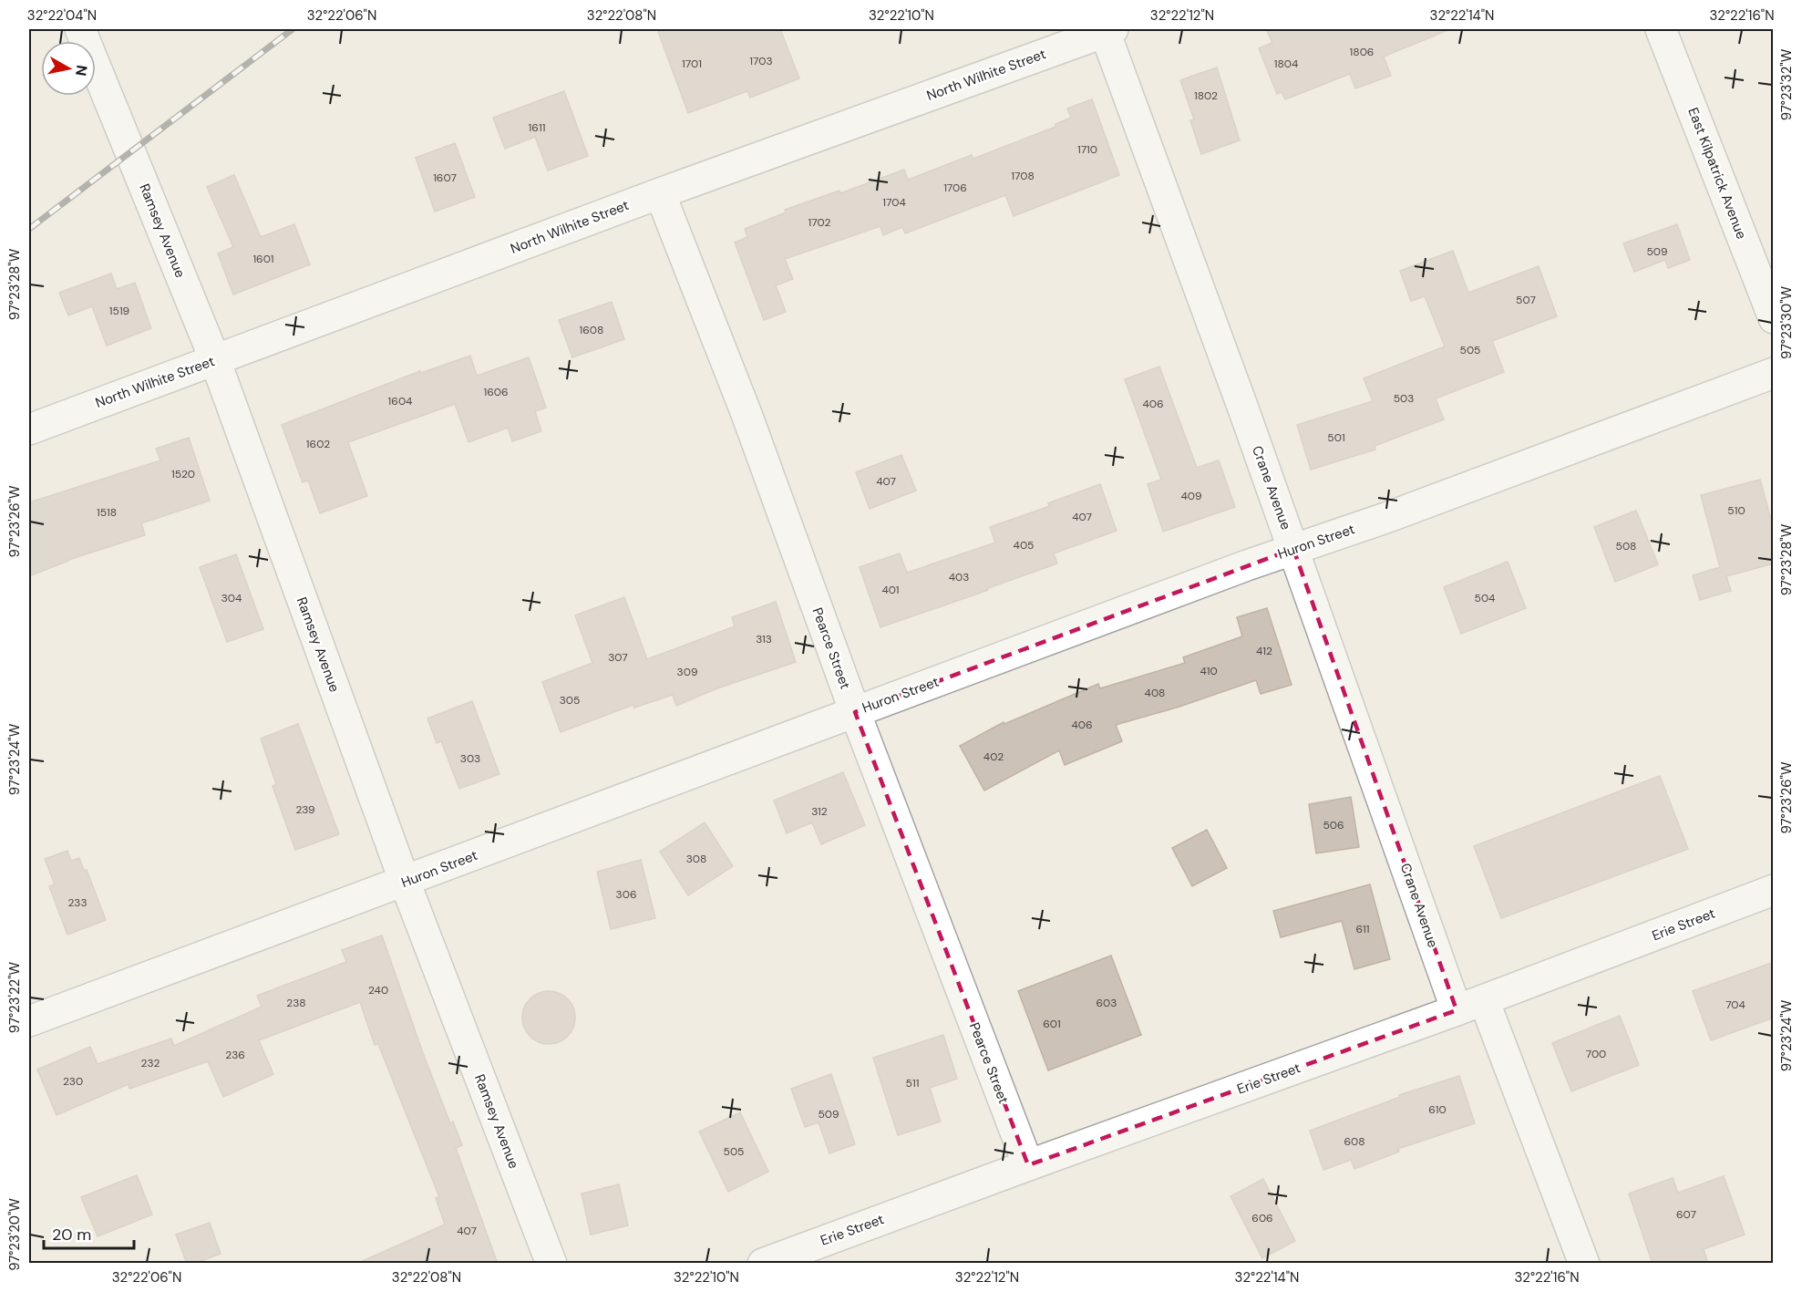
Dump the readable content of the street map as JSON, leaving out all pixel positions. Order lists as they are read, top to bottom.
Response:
{
  "streets": {
    "street": [
      "North Wilhite Street",
      "East Kilpatrick Avenue",
      "Ramsey Avenue",
      "Crane Avenue",
      "Huron Street",
      "Pearce Street",
      "Erie Street"
    ]
  },
  "crossings": [
    ["North Wilhite Street", "Ramsey Avenue"],
    ["North Wilhite Street", "Crane Avenue"],
    ["North Wilhite Street", "Pearce Street"],
    ["Ramsey Avenue", "Huron Street"],
    ["Crane Avenue", "Huron Street"],
    ["Crane Avenue", "Erie Street"],
    ["Huron Street", "Pearce Street"],
    ["Pearce Street", "Erie Street"]
  ],
  "house_numbers": [
    "1806",
    "1703",
    "1701",
    "1804",
    "1802",
    "1611",
    "1710",
    "1708",
    "1607",
    "1706",
    "1704",
    "1702",
    "509",
    "1601",
    "507",
    "1519",
    "1608",
    "505",
    "1606",
    "503",
    "1604",
    "406",
    "501",
    "1602",
    "1520",
    "407",
    "409",
    "510",
    "1518",
    "407",
    "405",
    "508",
    "403",
    "401",
    "304",
    "504",
    "313",
    "412",
    "307",
    "410",
    "309",
    "408",
    "305",
    "406",
    "402",
    "303",
    "239",
    "312",
    "506",
    "308",
    "306",
    "233",
    "611",
    "240",
    "238",
    "603",
    "704",
    "601",
    "700",
    "236",
    "232",
    "230",
    "511",
    "610",
    "509",
    "608",
    "505",
    "607",
    "606",
    "407"
  ],
  "scale_bar": "20 m",
  "north": "right",
  "coordinates": [
    "32°22'04\"N",
    "32°22'06\"N",
    "32°22'08\"N",
    "32°22'10\"N",
    "32°22'12\"N",
    "32°22'14\"N",
    "32°22'16\"N",
    "97°23'32\"W",
    "97°23'28\"W",
    "97°23'30\"W",
    "97°23'26\"W",
    "97°23'24\"W",
    "97°23'22\"W",
    "97°23'20\"W"
  ]
}
